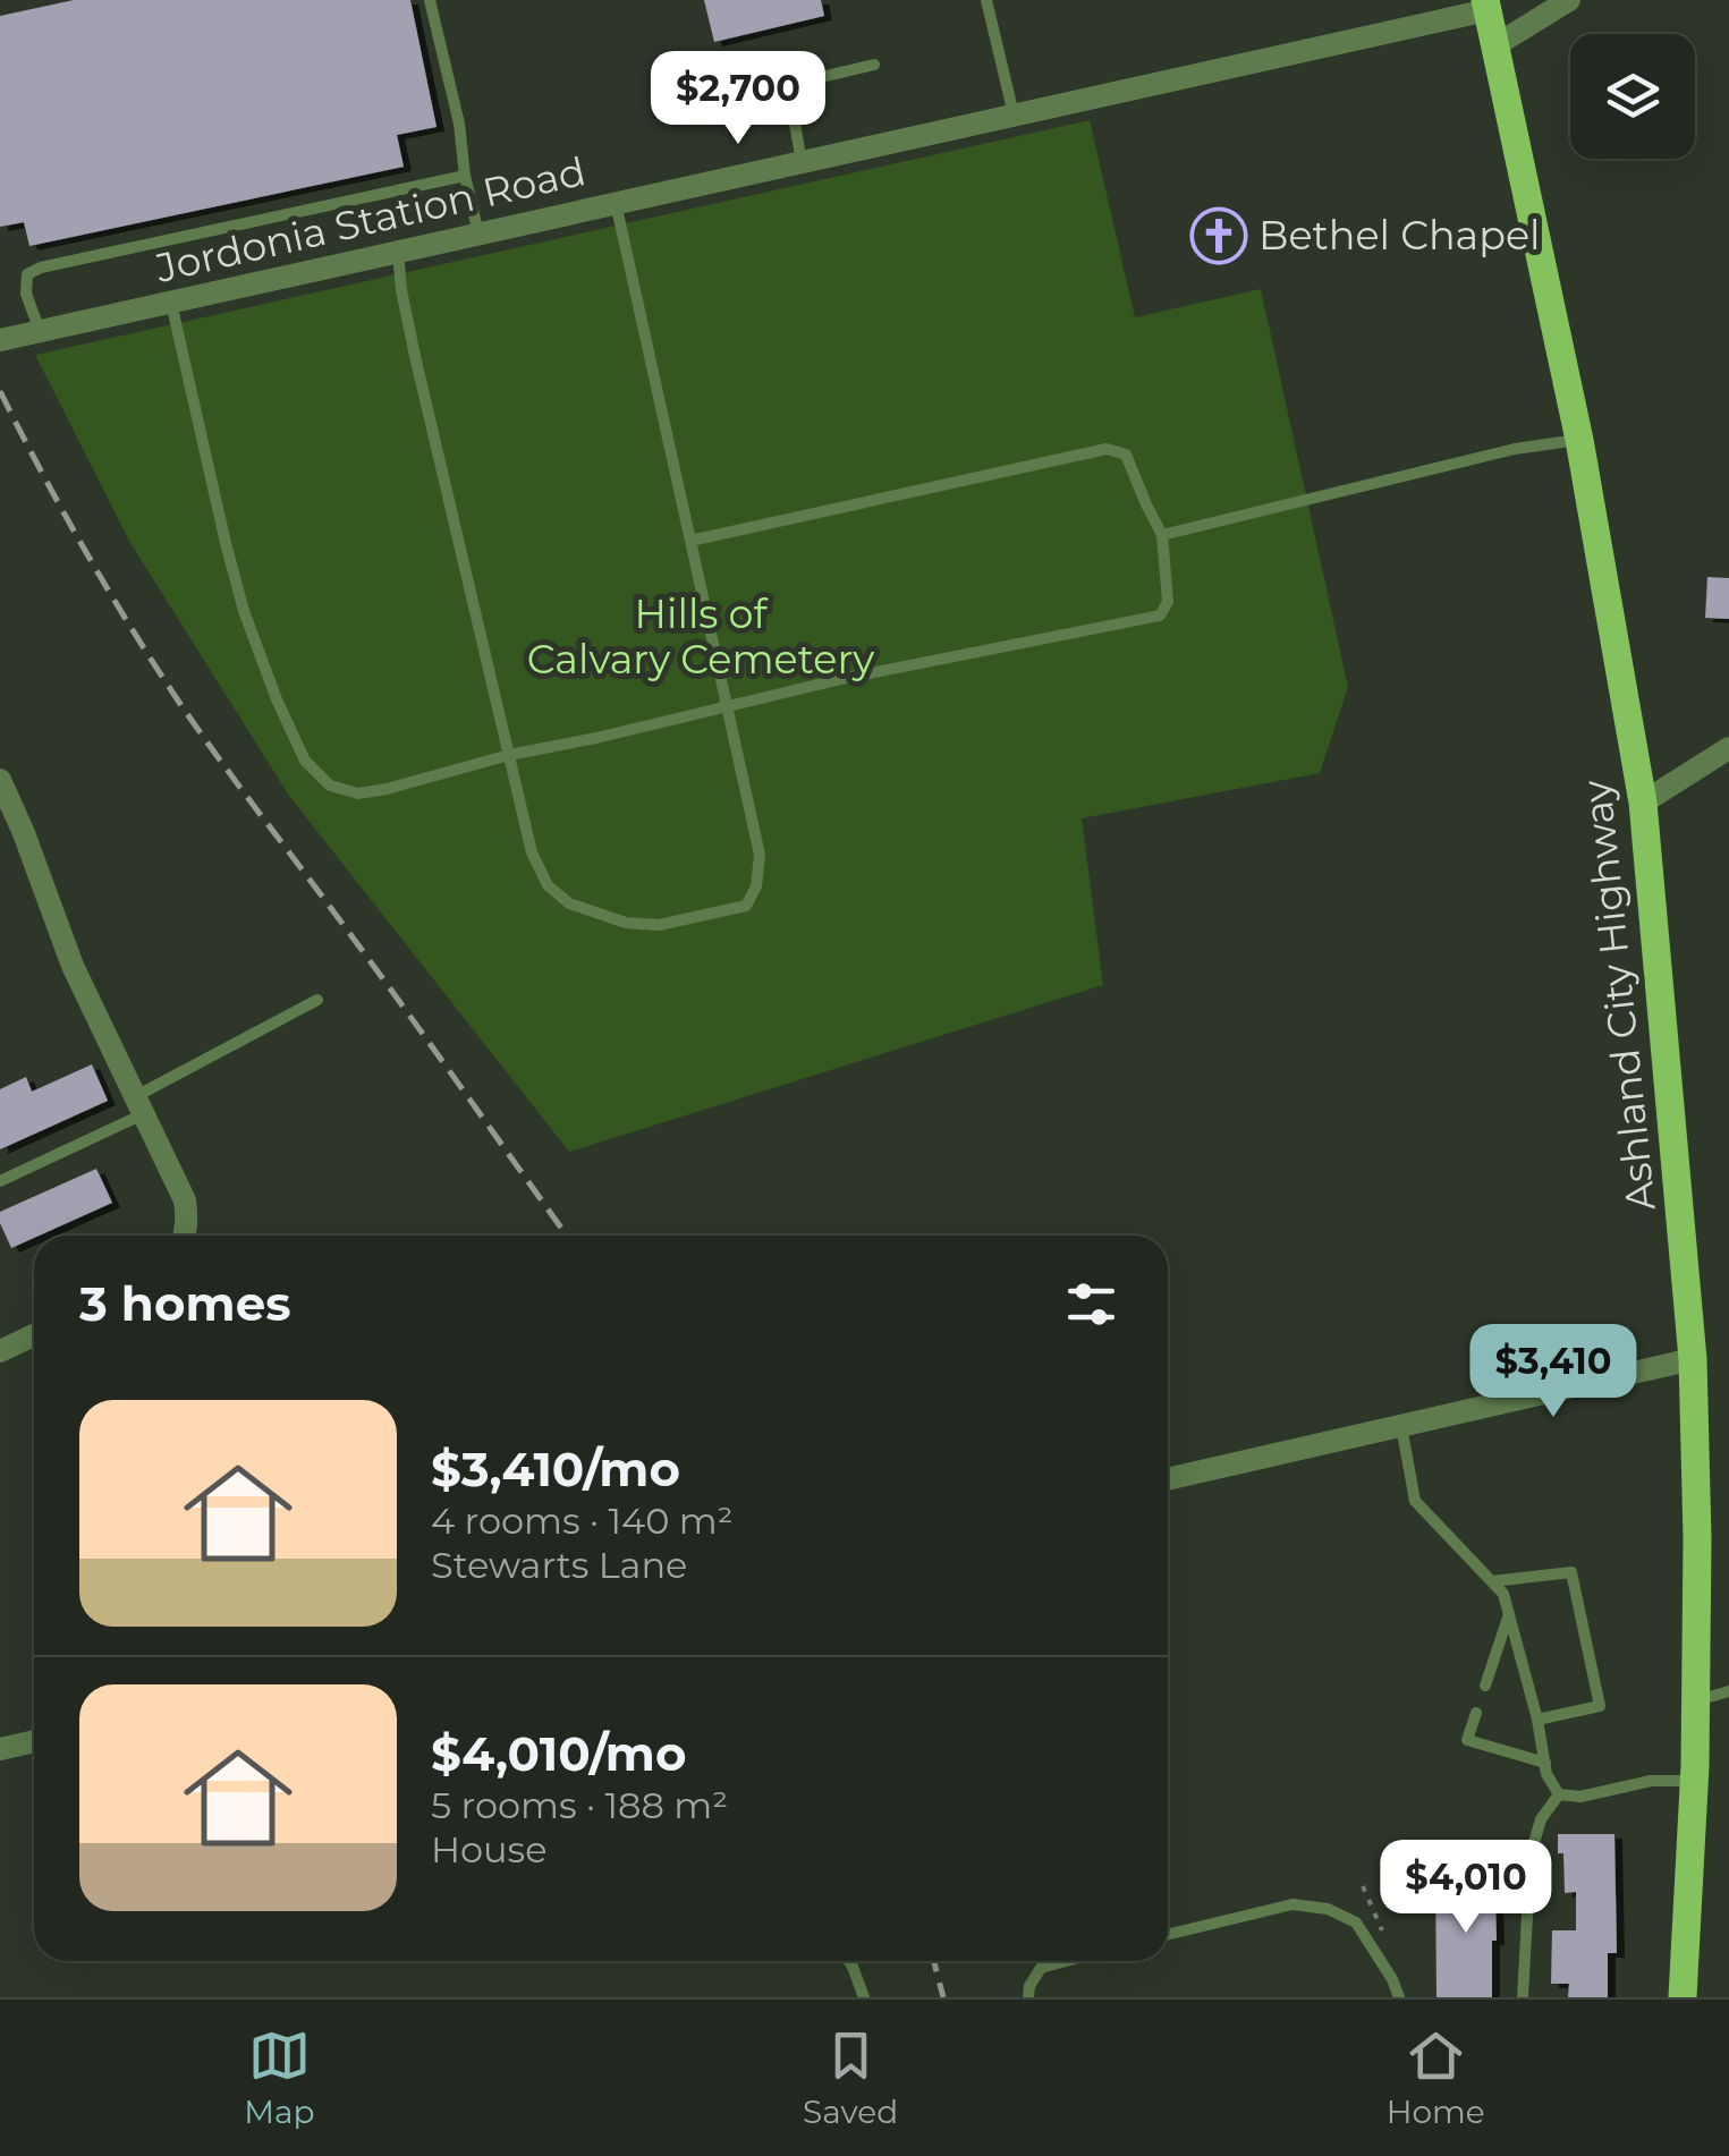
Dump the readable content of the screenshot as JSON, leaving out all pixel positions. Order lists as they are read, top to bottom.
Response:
{
  "streets": {
    "main road": ["Ashland City Highway"],
    "street": ["Jordonia Station Road"]
  },
  "crossings": [
    ["Jordonia Station Road", "Ashland City Highway"]
  ],
  "parks": ["Hills of Calvary Cemetery"],
  "places": {
    "church": ["Bethel Chapel"]
  },
  "page": {
    "price": ["$2,700", "$3,410", "$4,010"],
    "heading": "3 homes",
    "list": [
      {
        "name": "$3,410/mo",
        "note": "4 rooms · 140 m² · Stewarts Lane"
      },
      {
        "name": "$4,010/mo",
        "note": "5 rooms · 188 m² · House"
      }
    ],
    "tabs": ["Map", "Saved", "Home"]
  }
}
